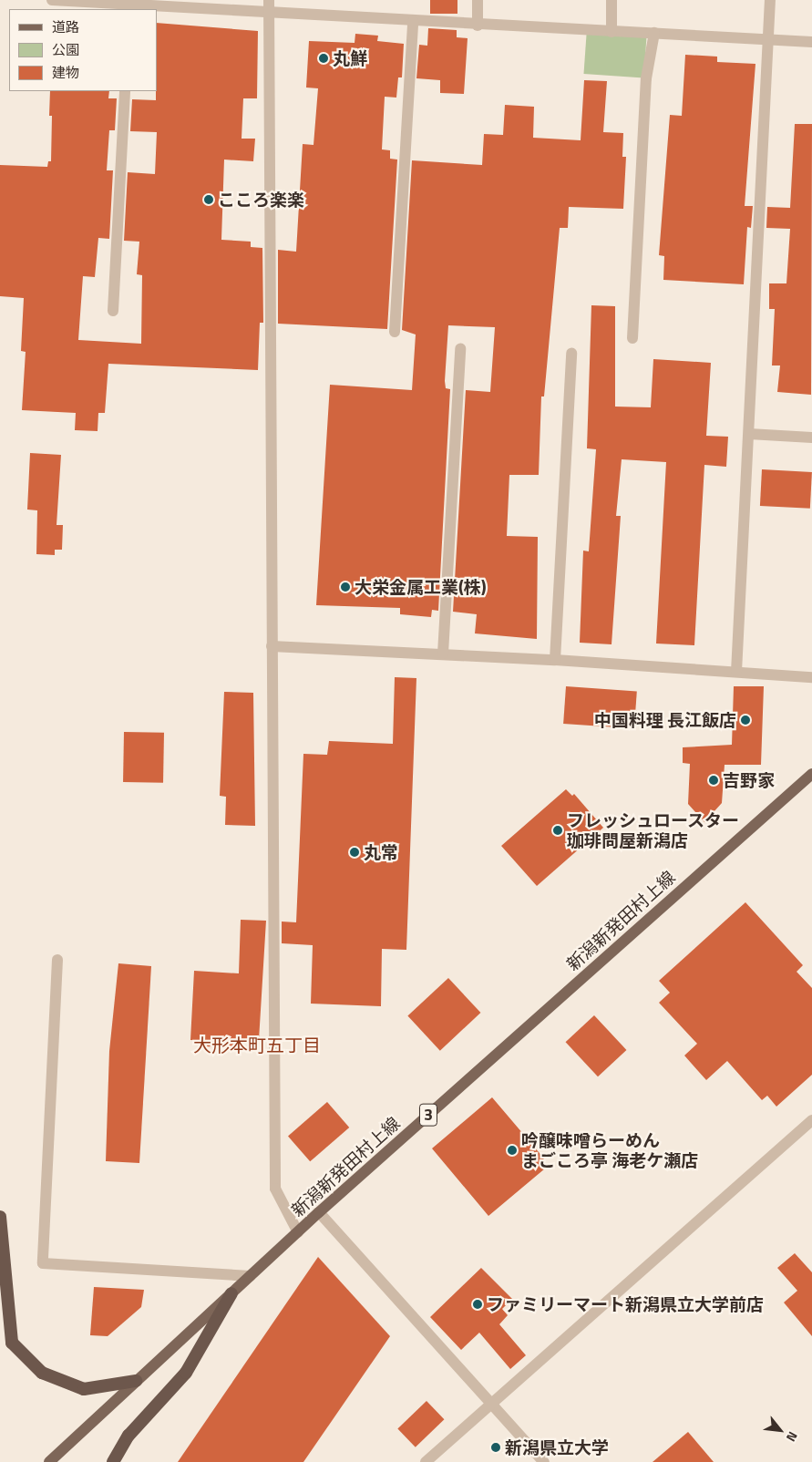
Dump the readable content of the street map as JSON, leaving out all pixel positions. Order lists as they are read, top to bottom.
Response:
{
  "streets": {
    "main road": ["新潟新発田村上線", "3"]
  },
  "districts": ["大形本町五丁目"],
  "places": [
    "丸鮮",
    "こころ楽楽",
    "大栄金属工業(株)",
    "中国料理 長江飯店",
    "吉野家",
    "フレッシュロースター 珈琲問屋新潟店",
    "丸常",
    "吟醸味噌らーめん まごころ亭 海老ケ瀬店",
    "ファミリーマート新潟県立大学前店",
    "新潟県立大学"
  ],
  "legend": ["道路", "公園", "建物"],
  "north": "bottom right"
}
